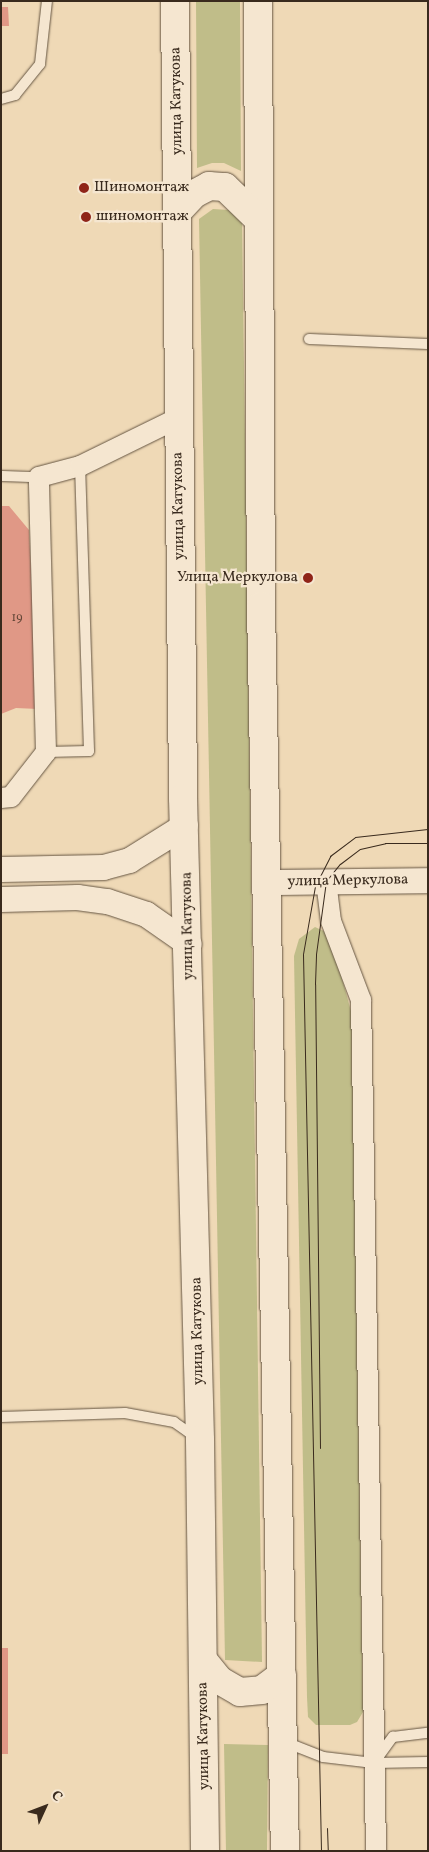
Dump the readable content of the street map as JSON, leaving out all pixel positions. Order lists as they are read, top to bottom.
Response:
{
  "streets": {
    "main road": ["улица Катукова"],
    "street": ["улица Меркулова"]
  },
  "places": ["Шиномонтаж", "шиномонтаж", "Улица Меркулова"],
  "house_numbers": ["19"],
  "north": "top right"
}
